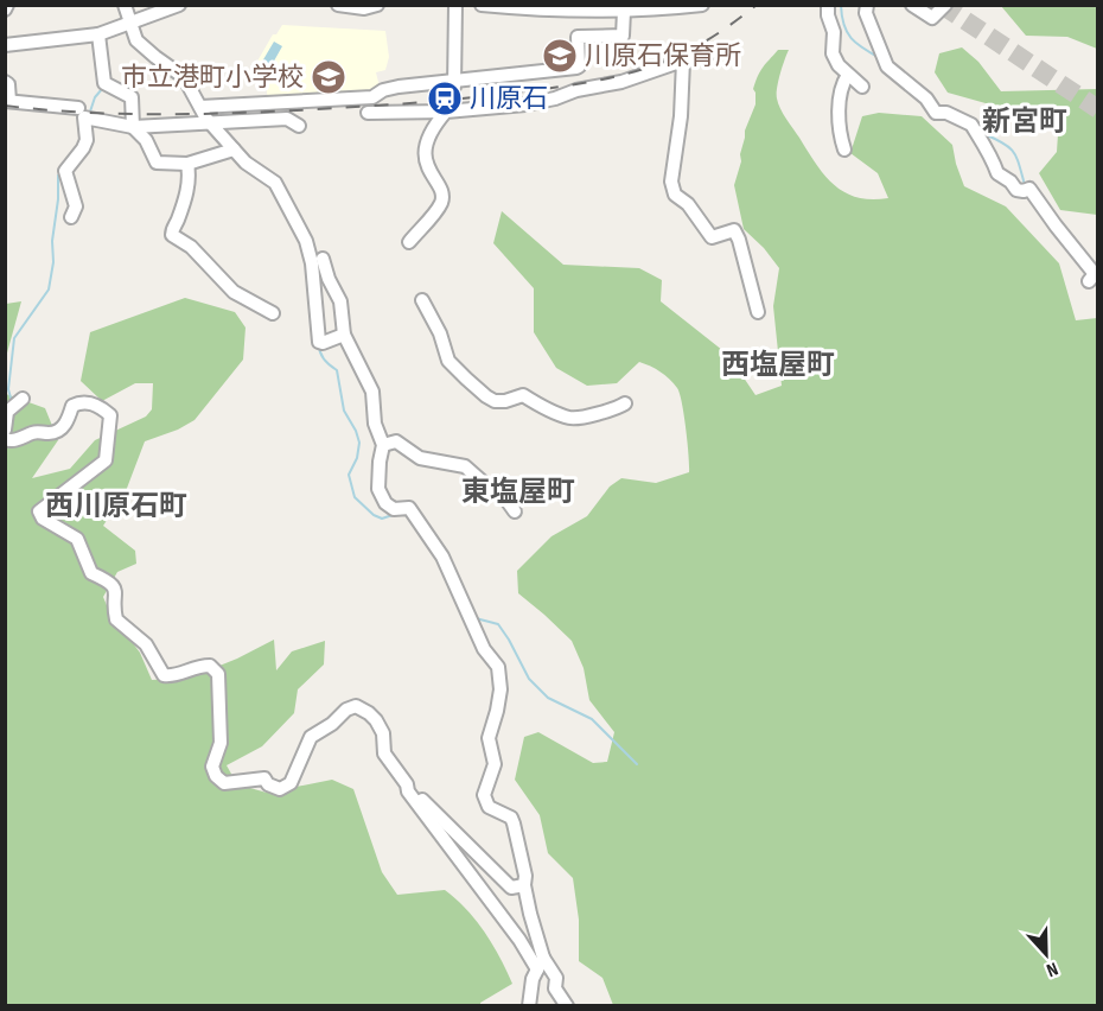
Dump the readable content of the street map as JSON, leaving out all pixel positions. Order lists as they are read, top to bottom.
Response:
{
  "districts": [
    "新宮町",
    "西塩屋町",
    "東塩屋町",
    "西川原石町"
  ],
  "places": {
    "school or university": ["川原石保育所", "市立港町小学校"],
    "station": ["川原石"]
  },
  "north": "bottom"
}
